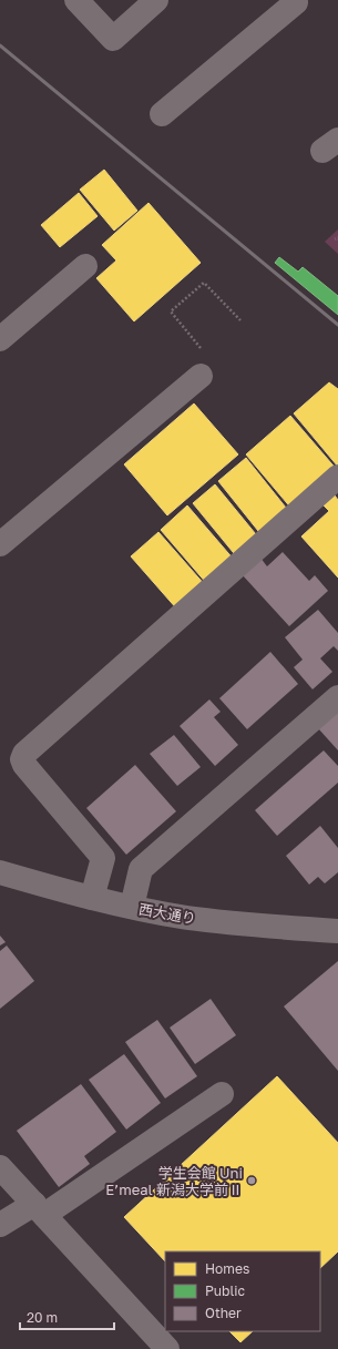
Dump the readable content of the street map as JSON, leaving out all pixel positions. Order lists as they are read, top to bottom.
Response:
{
  "streets": {
    "street": ["西大通り"]
  },
  "places": ["学生会館 Uni E’meal 新潟大学前Ⅱ"],
  "legend": ["Homes", "Public", "Other"],
  "scale_bar": "20 m"
}
